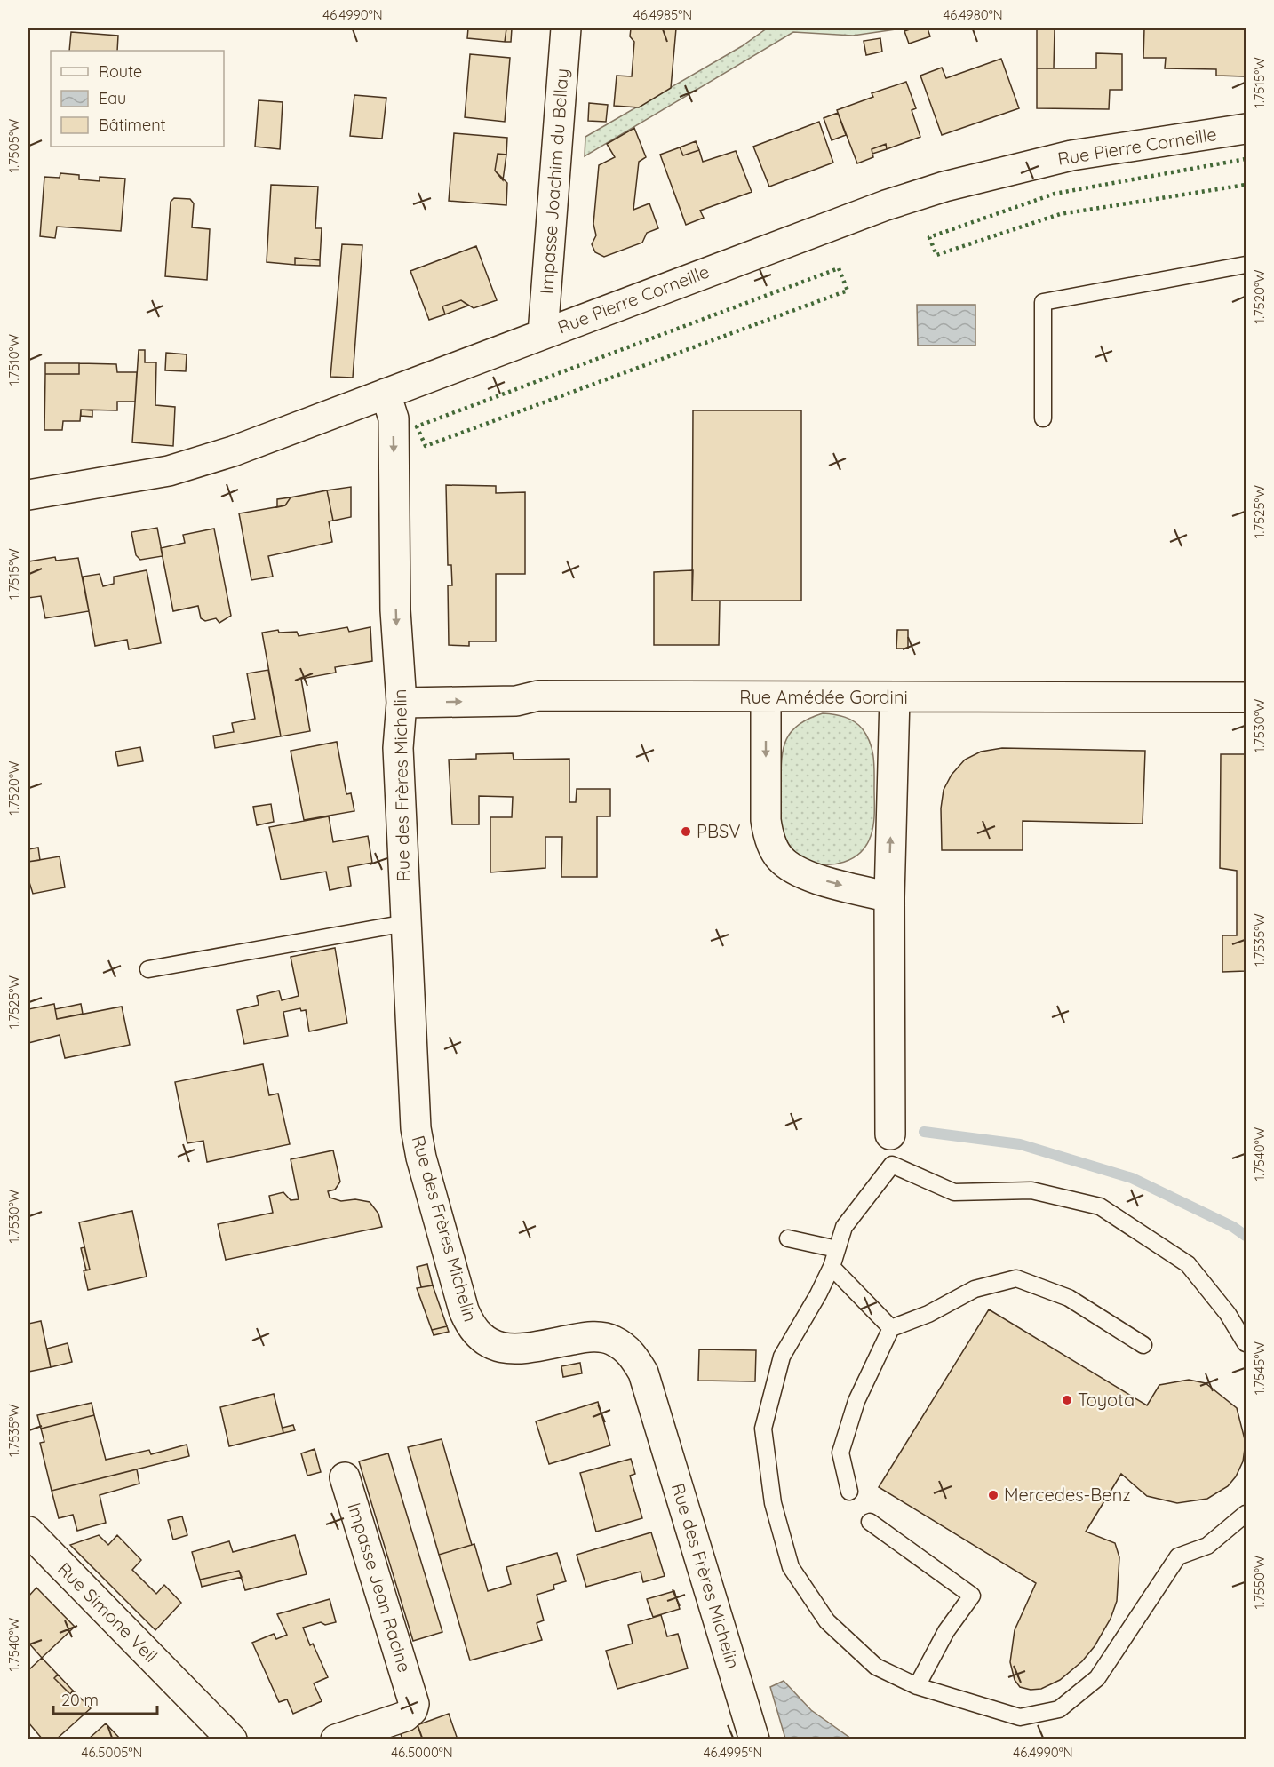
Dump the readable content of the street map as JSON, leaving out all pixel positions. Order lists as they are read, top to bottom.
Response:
{
  "streets": {
    "street": [
      "Rue Pierre Corneille",
      "Impasse Joachim du Bellay",
      "Rue Amédée Gordini",
      "Rue des Frères Michelin",
      "Impasse Jean Racine",
      "Rue Simone Veil"
    ]
  },
  "crossings": [
    ["Rue Pierre Corneille", "Impasse Joachim du Bellay"],
    ["Rue Pierre Corneille", "Rue des Frères Michelin"],
    ["Rue Amédée Gordini", "Rue des Frères Michelin"]
  ],
  "one_way": ["Rue Amédée Gordini"],
  "places": ["PBSV", "Toyota", "Mercedes-Benz"],
  "legend": ["Route", "Eau", "Bâtiment"],
  "scale_bar": "20 m",
  "coordinates": [
    "46.4990°N",
    "46.4985°N",
    "46.4980°N",
    "1.7515°W",
    "1.7505°W",
    "1.7520°W",
    "1.7510°W",
    "1.7525°W",
    "1.7530°W",
    "1.7535°W",
    "1.7540°W",
    "1.7545°W",
    "1.7550°W",
    "46.5005°N",
    "46.5000°N",
    "46.4995°N"
  ]
}
